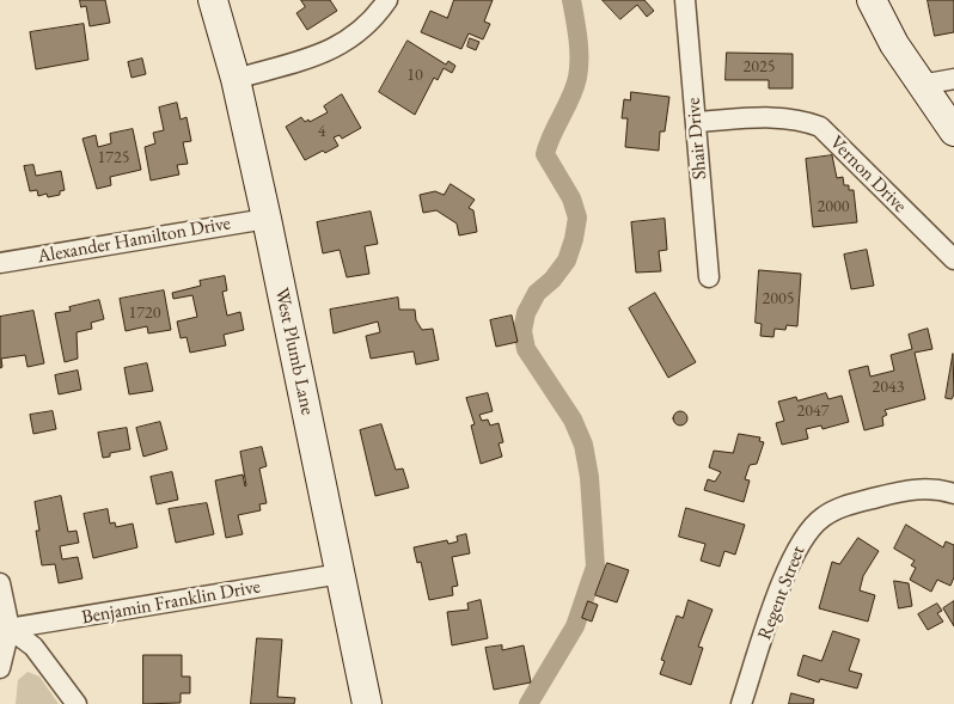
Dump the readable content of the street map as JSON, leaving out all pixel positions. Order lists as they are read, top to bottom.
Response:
{
  "streets": {
    "main road": ["West Plumb Lane"],
    "street": [
      "Shair Drive",
      "Vernon Drive",
      "Alexander Hamilton Drive",
      "Regent Street",
      "Benjamin Franklin Drive"
    ]
  },
  "crossings": [
    ["Shair Drive", "Vernon Drive"],
    ["Alexander Hamilton Drive", "West Plumb Lane"],
    ["West Plumb Lane", "Benjamin Franklin Drive"]
  ],
  "house_numbers": [
    "2025",
    "10",
    "4",
    "1725",
    "2000",
    "2005",
    "1720",
    "2043",
    "2047"
  ]
}
